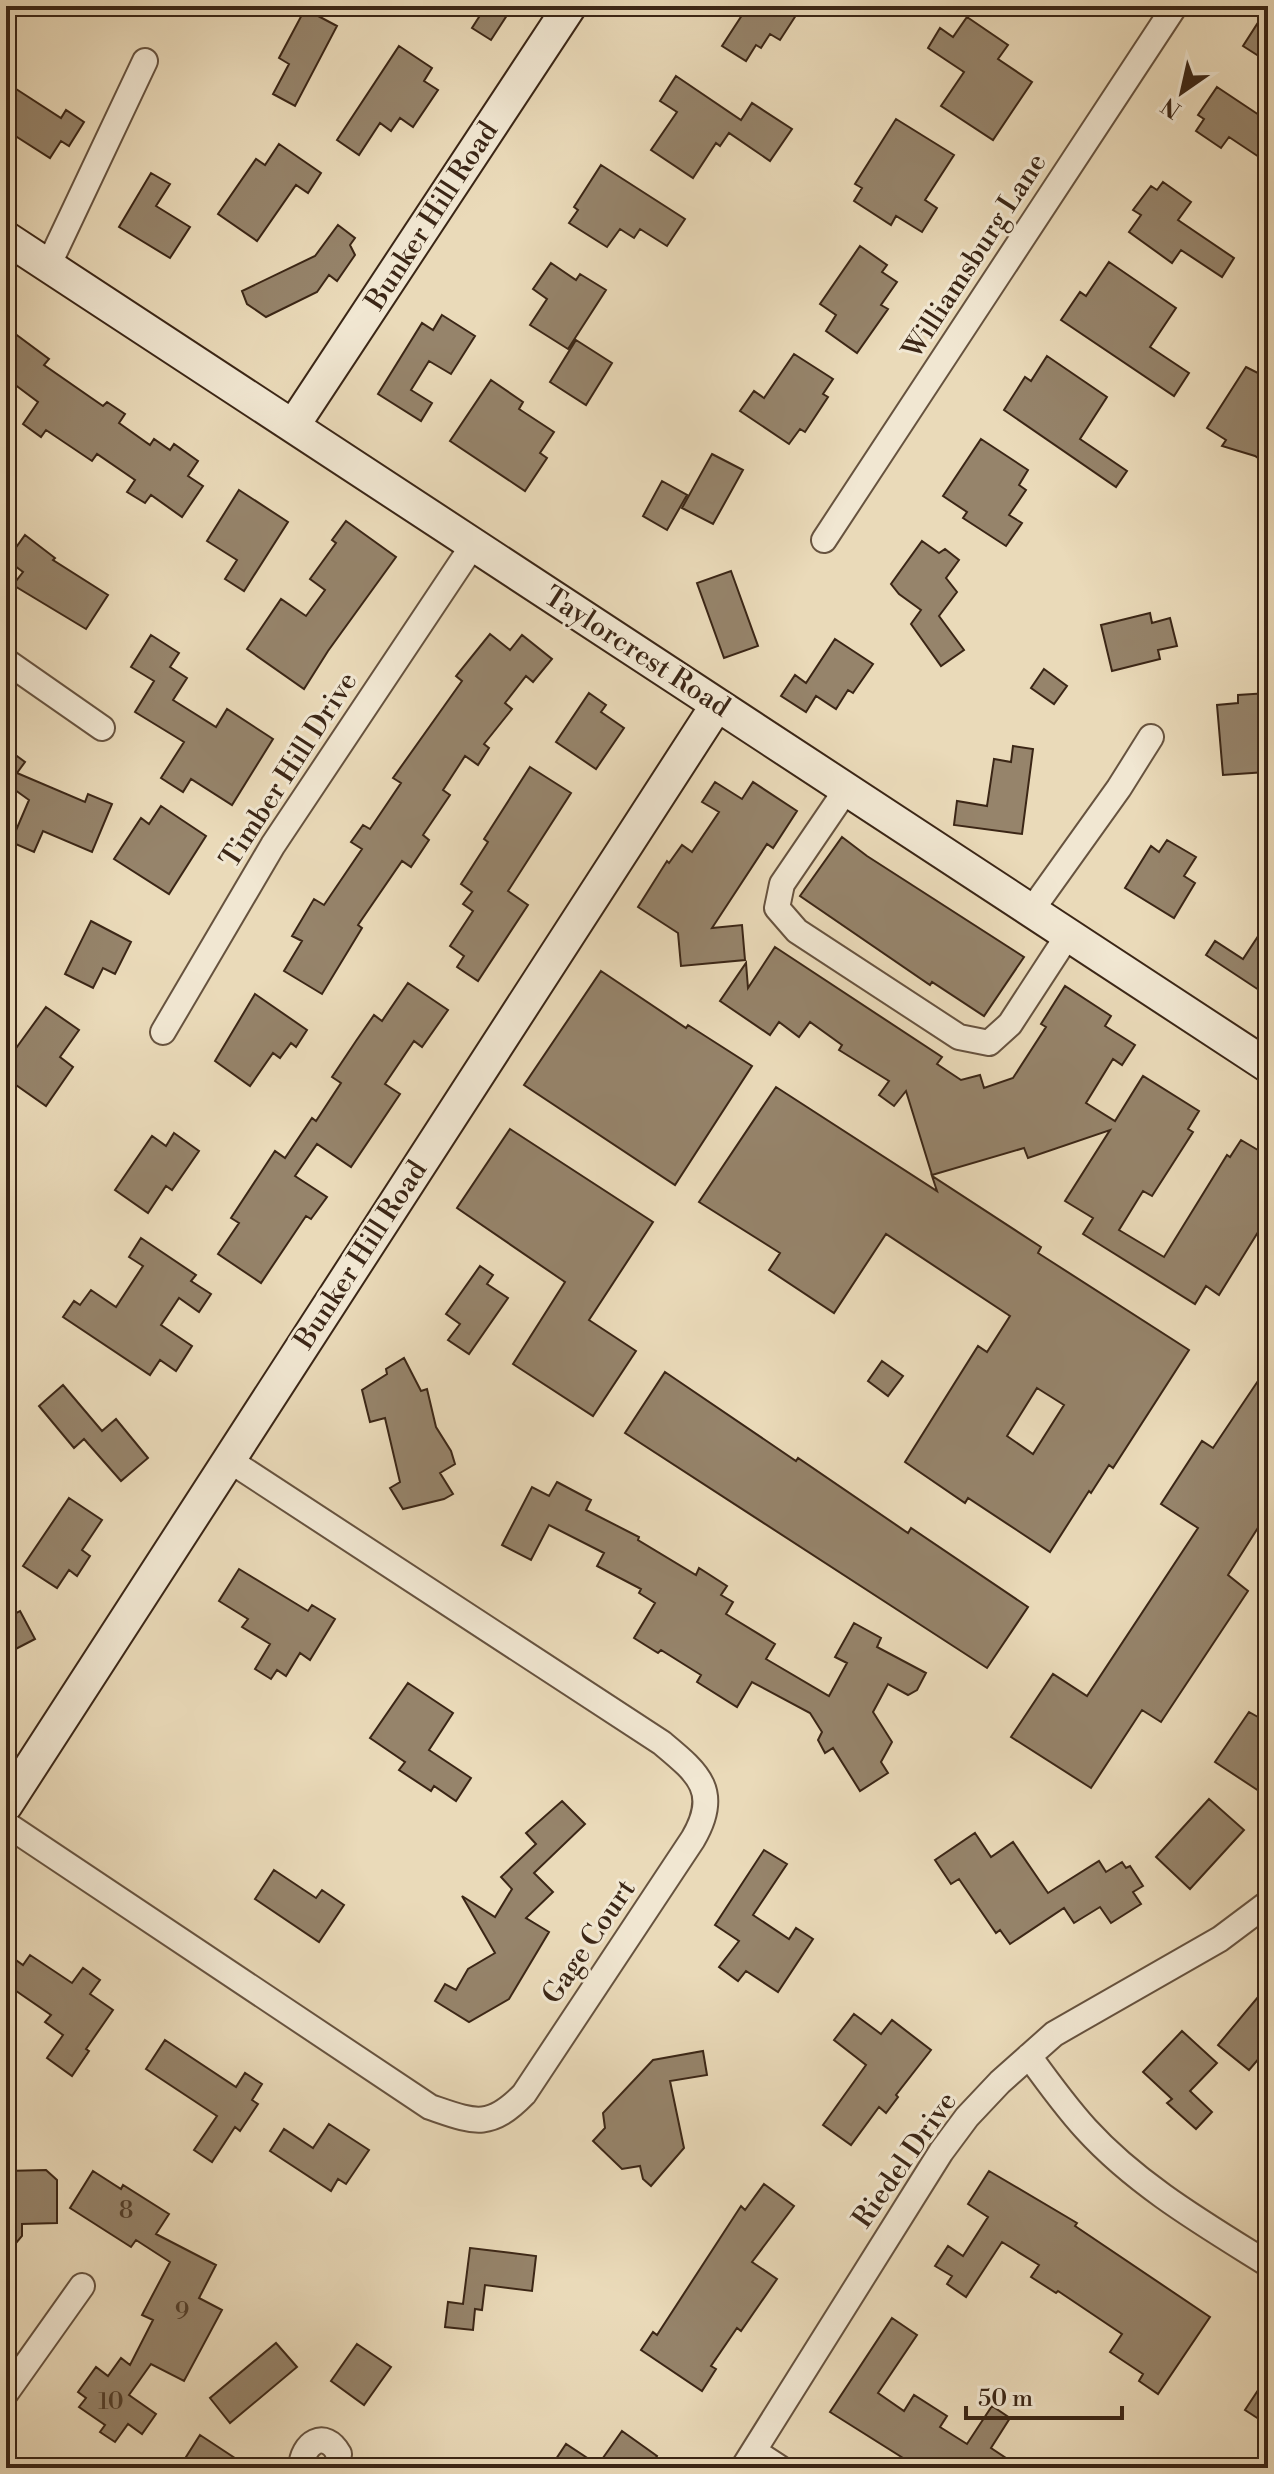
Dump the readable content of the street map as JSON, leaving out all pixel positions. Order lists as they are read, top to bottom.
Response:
{
  "streets": {
    "street": [
      "Bunker Hill Road",
      "Williamsburg Lane",
      "Taylorcrest Road",
      "Timber Hill Drive",
      "Gage Court",
      "Riedel Drive"
    ]
  },
  "crossings": [
    ["Bunker Hill Road", "Taylorcrest Road"],
    ["Bunker Hill Road", "Gage Court"],
    ["Taylorcrest Road", "Timber Hill Drive"]
  ],
  "house_numbers": ["8", "9", "10"],
  "scale_bar": "50 m",
  "north": "bottom left"
}
